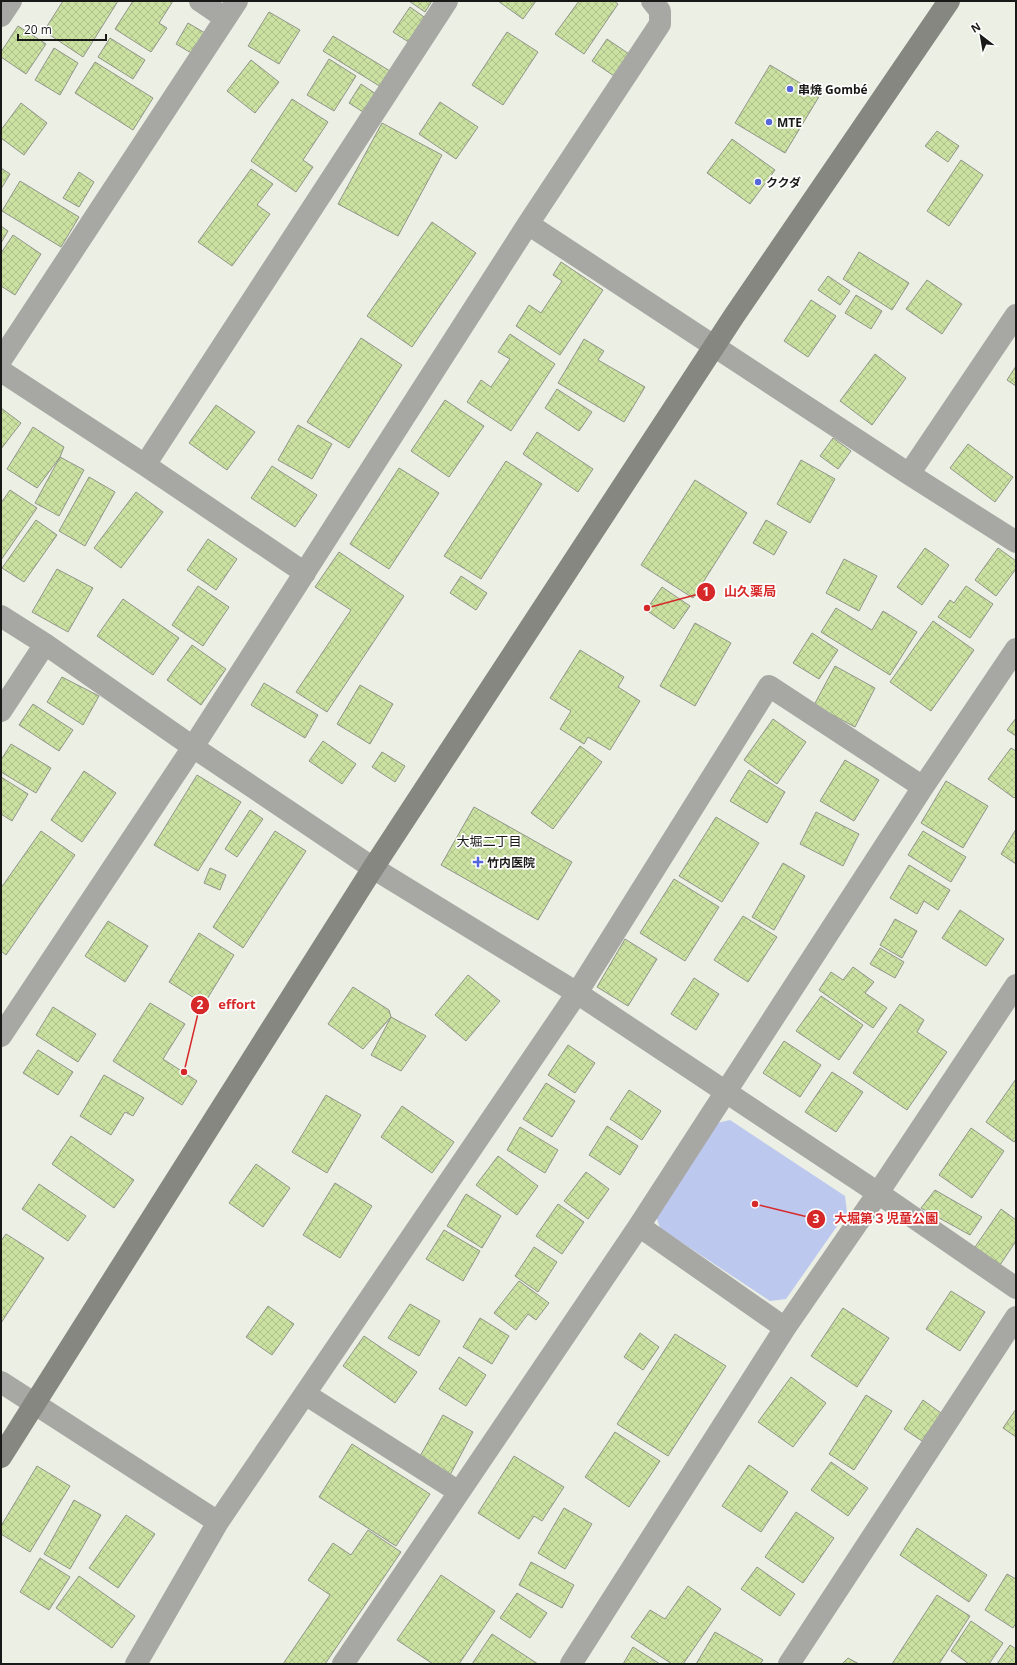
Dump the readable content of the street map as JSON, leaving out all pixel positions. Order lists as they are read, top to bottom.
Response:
{
  "districts": ["大堀二丁目"],
  "places": {
    "other": [
      "串焼 Gombé",
      "MTE",
      "ククダ",
      "山久薬局",
      "effort",
      "大堀第３児童公園"
    ],
    "health": ["竹内医院"]
  },
  "scale_bar": "20 m",
  "north": "top left"
}
